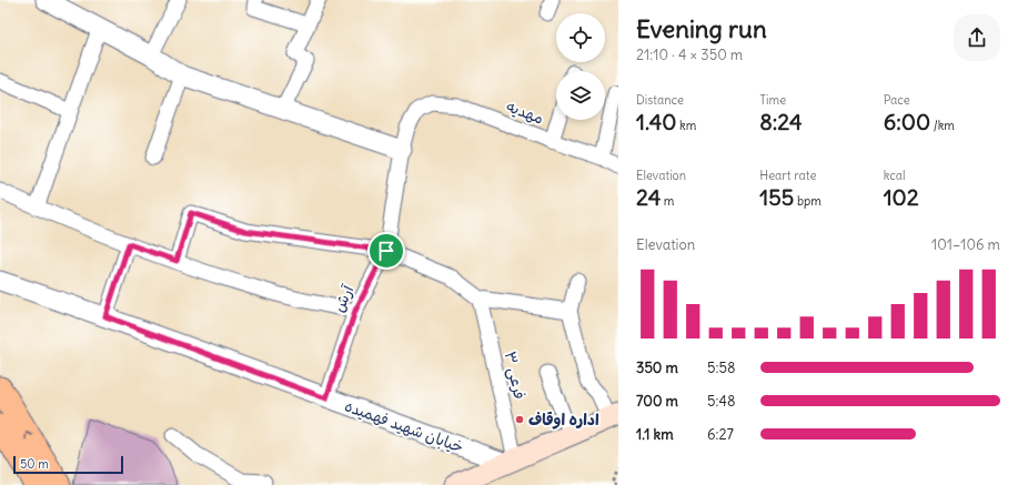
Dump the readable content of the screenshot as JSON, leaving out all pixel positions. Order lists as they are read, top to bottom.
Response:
{
  "streets": {
    "street": [
      "مهدیه",
      "آرش",
      "فرعی ۳",
      "خیابان شهید فهمیده"
    ]
  },
  "crossings": [
    ["مهدیه", "آرش"],
    ["آرش", "خیابان شهید فهمیده"],
    ["فرعی ۳", "خیابان شهید فهمیده"]
  ],
  "places": ["اداره اوقاف"],
  "scale_bar": "50 m",
  "page": {
    "heading": ["Evening run", "21:10 · 4 × 350 m"],
    "stats": [
      ["Distance", "1.40 km"],
      ["Time", "8:24"],
      ["Pace", "6:00 /km"],
      ["Elevation", "24 m"],
      ["Heart rate", "155 bpm"],
      ["kcal", "102"]
    ],
    "chart": ["Elevation", "101–106 m"],
    "list": [
      {
        "name": "350 m",
        "note": "5:58"
      },
      {
        "name": "700 m",
        "note": "5:48"
      },
      {
        "name": "1.1 km",
        "note": "6:27"
      }
    ],
    "scale": "50 m"
  }
}
